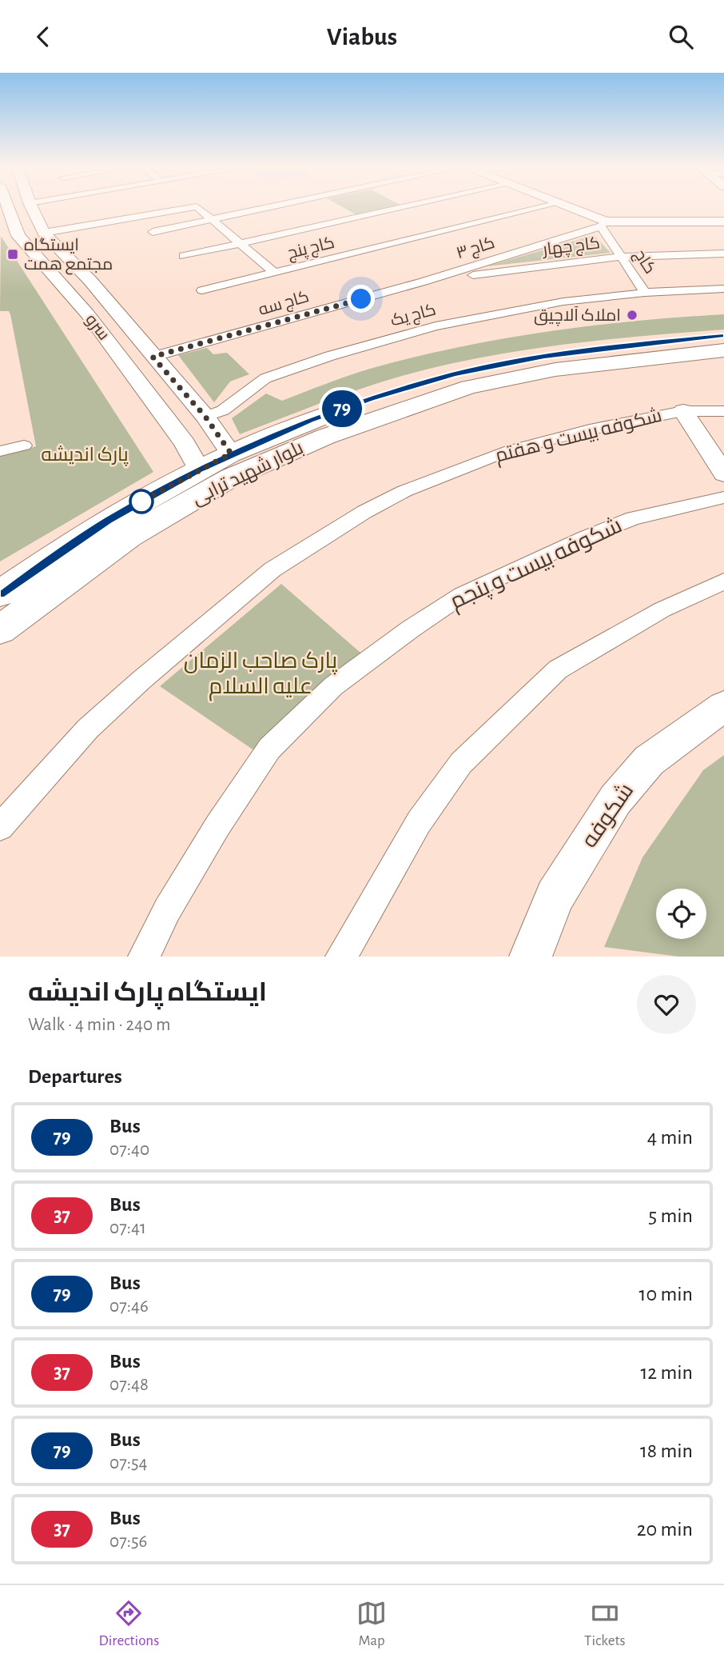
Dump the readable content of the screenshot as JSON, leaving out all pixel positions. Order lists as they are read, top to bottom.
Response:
{
  "streets": {
    "main road": [
      "کاج",
      "سرو",
      "بلوار شهید ترابی",
      "شکوفه"
    ],
    "street": [
      "کاج چهار",
      "کاج پنج",
      "کاج ۳",
      "کاج سه",
      "کاج یک",
      "شکوفه بیست و هفتم",
      "شکوفه بیست و پنجم"
    ]
  },
  "crossings": [
    ["کاج چهار", "کاج ۳"],
    ["کاج چهار", "کاج"],
    ["کاج چهار", "کاج سه"],
    ["کاج ۳", "کاج"],
    ["کاج ۳", "کاج سه"],
    ["کاج", "کاج یک"],
    ["سرو", "بلوار شهید ترابی"]
  ],
  "parks": ["پارک اندیشه", "پارک صاحب الزمان علیه السلام"],
  "places": {
    "transit": ["ایستگاه مجتمع همت"],
    "other": ["املاک آلاچیق"]
  },
  "lines": ["bus line 79"],
  "page": {
    "header": "Viabus",
    "on_map": "79",
    "heading": [
      ["ایستگاه پارک اندیشه", "Walk · 4 min · 240 m"],
      "Departures"
    ],
    "list": [
      {
        "mark": "79",
        "name": "Bus",
        "note": "07:40",
        "value": "4 min"
      },
      {
        "mark": "37",
        "name": "Bus",
        "note": "07:41",
        "value": "5 min"
      },
      {
        "mark": "79",
        "name": "Bus",
        "note": "07:46",
        "value": "10 min"
      },
      {
        "mark": "37",
        "name": "Bus",
        "note": "07:48",
        "value": "12 min"
      },
      {
        "mark": "79",
        "name": "Bus",
        "note": "07:54",
        "value": "18 min"
      },
      {
        "mark": "37",
        "name": "Bus",
        "note": "07:56",
        "value": "20 min"
      }
    ],
    "tabs": ["Directions", "Map", "Tickets"]
  }
}
